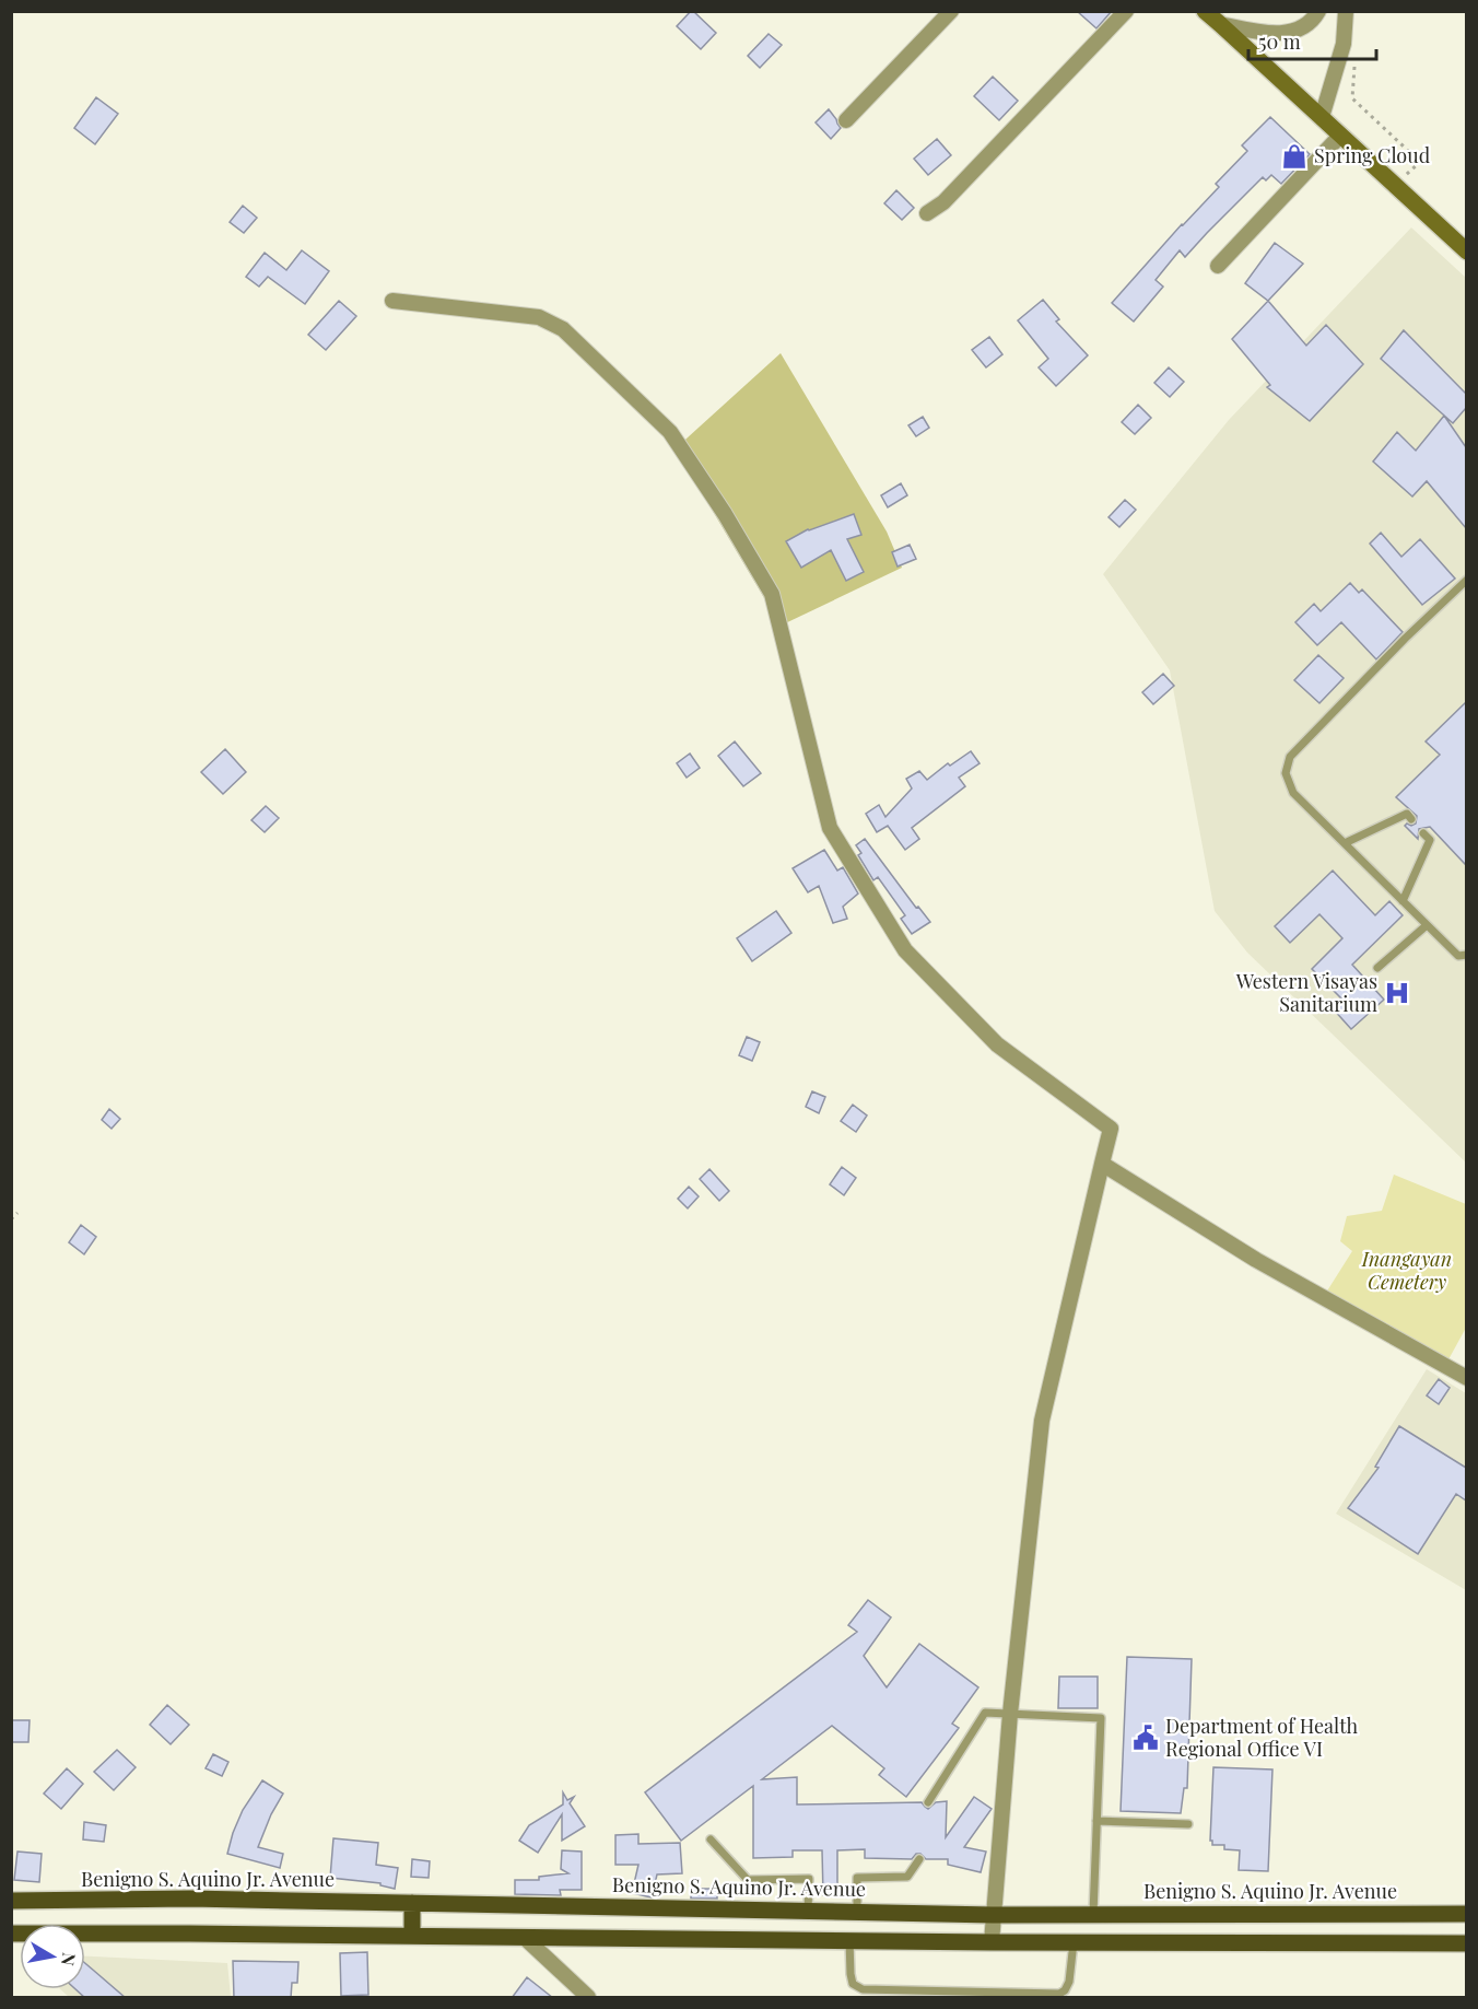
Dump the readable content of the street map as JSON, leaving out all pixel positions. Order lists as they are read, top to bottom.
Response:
{
  "streets": {
    "main road": ["Benigno S. Aquino Jr. Avenue"]
  },
  "parks": ["Inangayan Cemetery"],
  "places": {
    "shop": ["Spring Cloud"],
    "hospital": ["Western Visayas Sanitarium"],
    "public building": ["Department of Health Regional Office VI"]
  },
  "scale_bar": "50 m",
  "north": "right"
}
